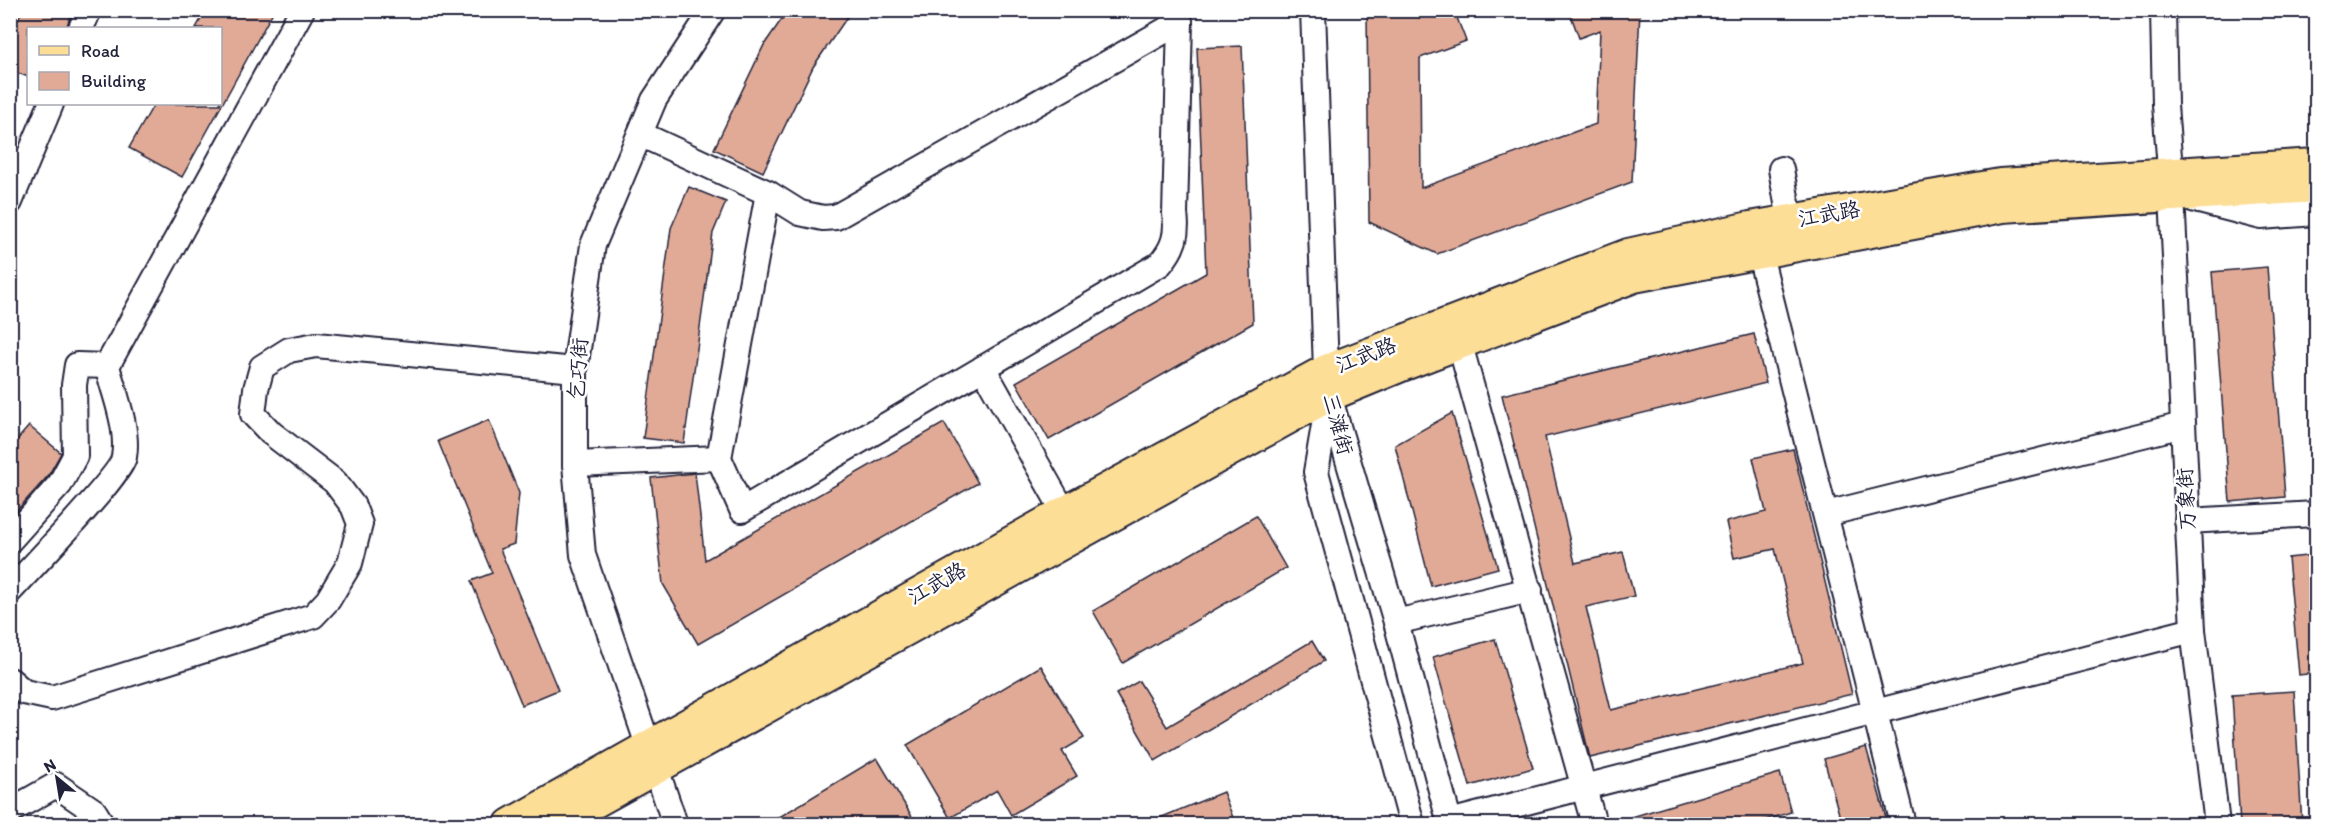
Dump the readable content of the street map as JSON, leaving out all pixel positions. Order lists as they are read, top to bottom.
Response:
{
  "streets": {
    "main road": ["江武路"],
    "street": ["乞巧街", "三滩街", "万象街"]
  },
  "crossings": [
    ["江武路", "乞巧街"],
    ["江武路", "三滩街"],
    ["江武路", "万象街"]
  ],
  "legend": ["Road", "Building"],
  "north": "top left"
}
